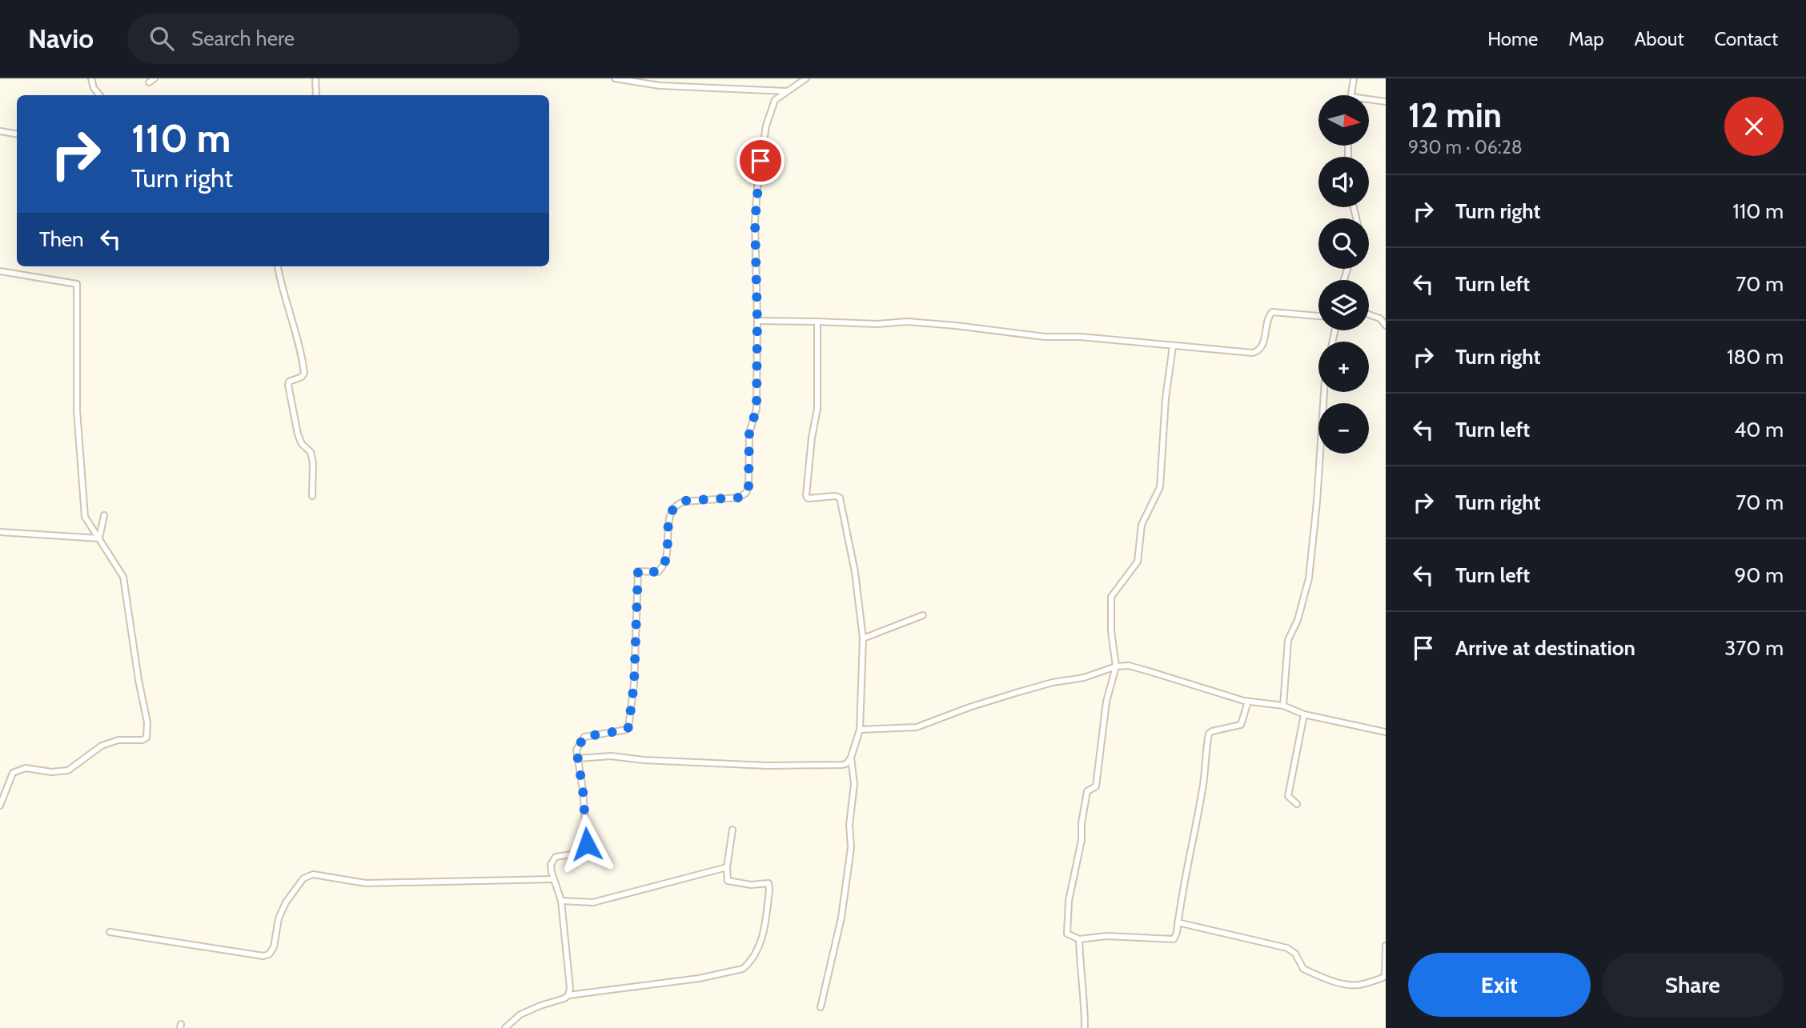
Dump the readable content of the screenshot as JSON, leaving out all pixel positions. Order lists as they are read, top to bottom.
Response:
{
  "north": "right",
  "page": {
    "header": "Navio",
    "search": "Search here",
    "nav": [
      "Home",
      "Map",
      "About",
      "Contact"
    ],
    "heading": ["12 min", "930 m · 06:28"],
    "map_buttons": ["+", "−"],
    "turn": ["110 m", "Turn right"],
    "list": [
      {
        "name": "Turn right",
        "value": "110 m"
      },
      {
        "name": "Turn left",
        "value": "70 m"
      },
      {
        "name": "Turn right",
        "value": "180 m"
      },
      {
        "name": "Turn left",
        "value": "40 m"
      },
      {
        "name": "Turn right",
        "value": "70 m"
      },
      {
        "name": "Turn left",
        "value": "90 m"
      },
      {
        "name": "Arrive at destination",
        "value": "370 m"
      }
    ],
    "then": "Then",
    "buttons": ["Exit", "Share"]
  }
}
